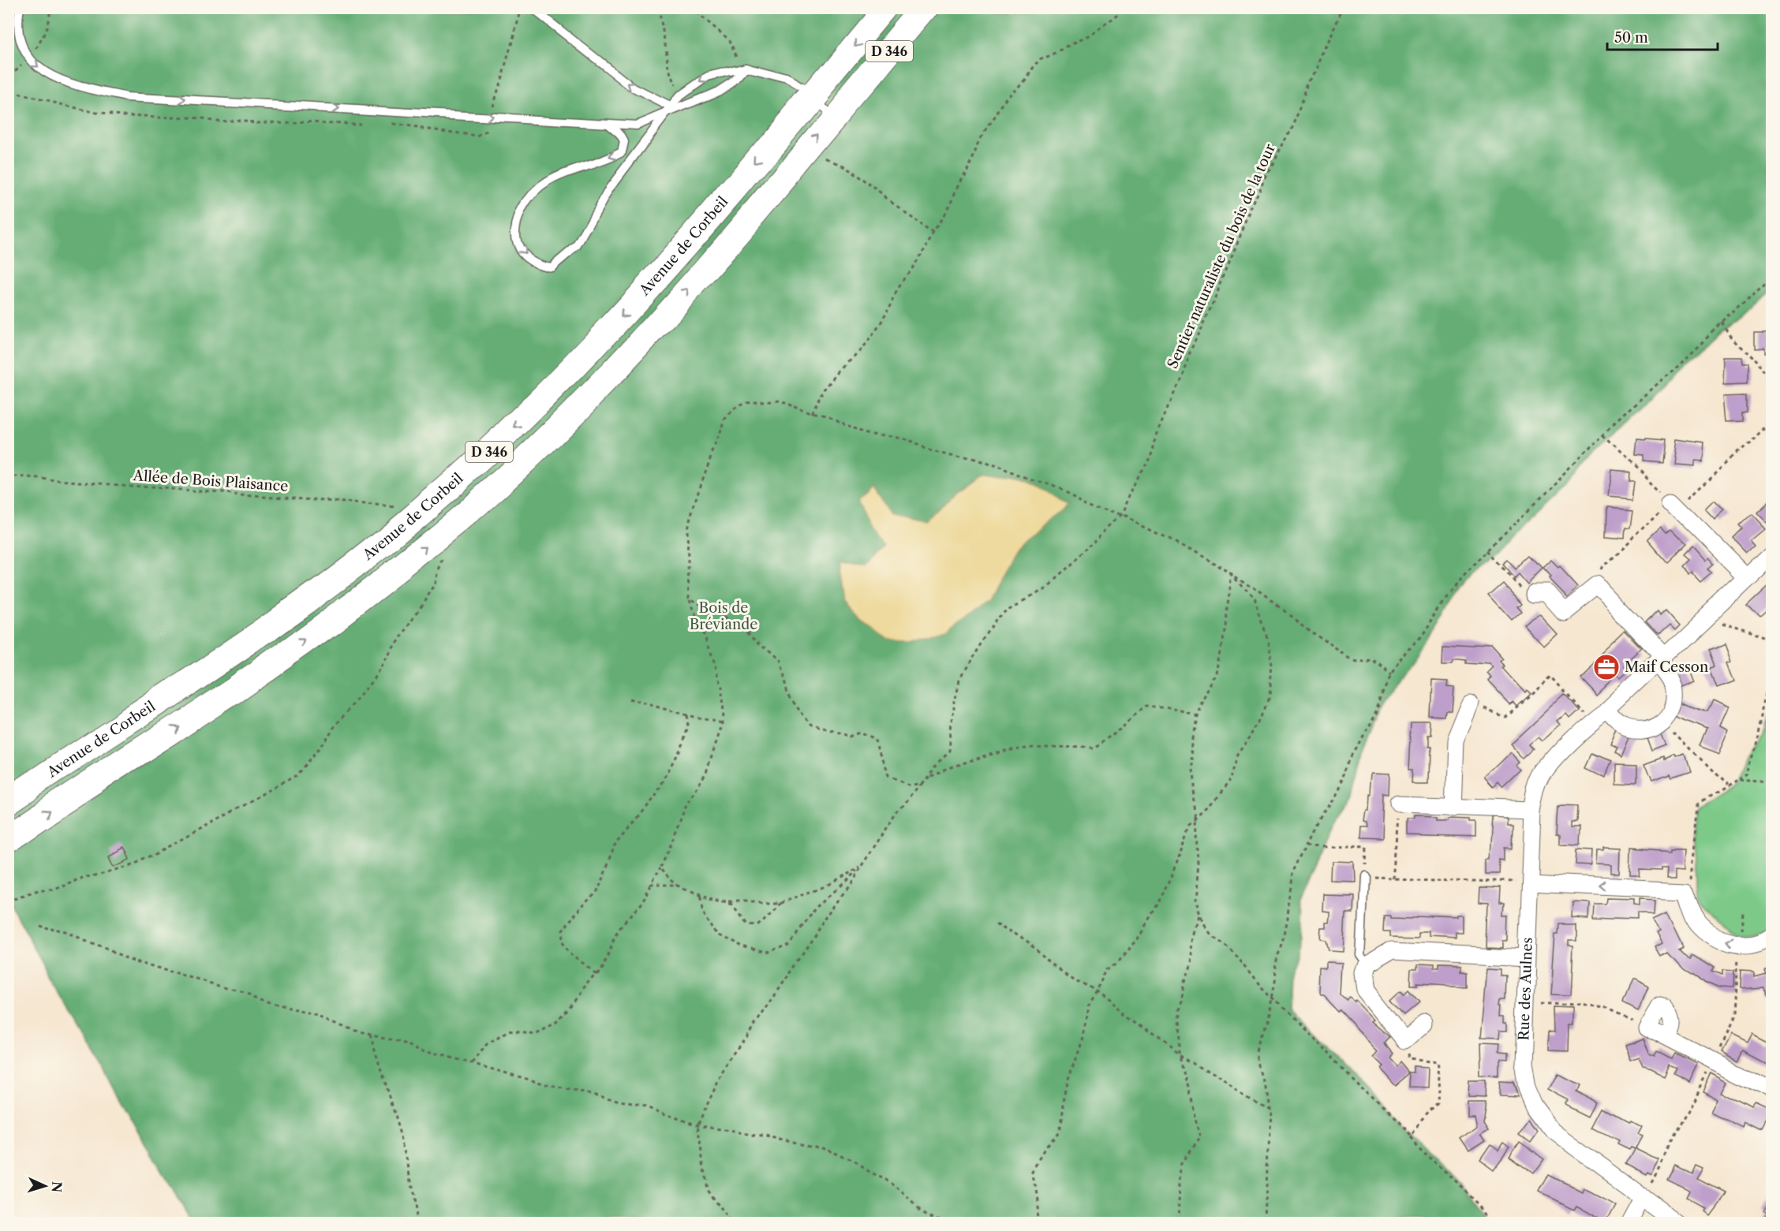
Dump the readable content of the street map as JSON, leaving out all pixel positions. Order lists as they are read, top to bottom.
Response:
{
  "streets": {
    "main road": ["D 346", "Avenue de Corbeil"],
    "street": ["Rue des Aulnes"],
    "path": ["Sentier naturaliste du bois de la tour", "Allée de Bois Plaisance"]
  },
  "parks": ["Bois de Bréviande"],
  "places": {
    "office": ["Maif Cesson"]
  },
  "scale_bar": "50 m",
  "north": "right"
}
